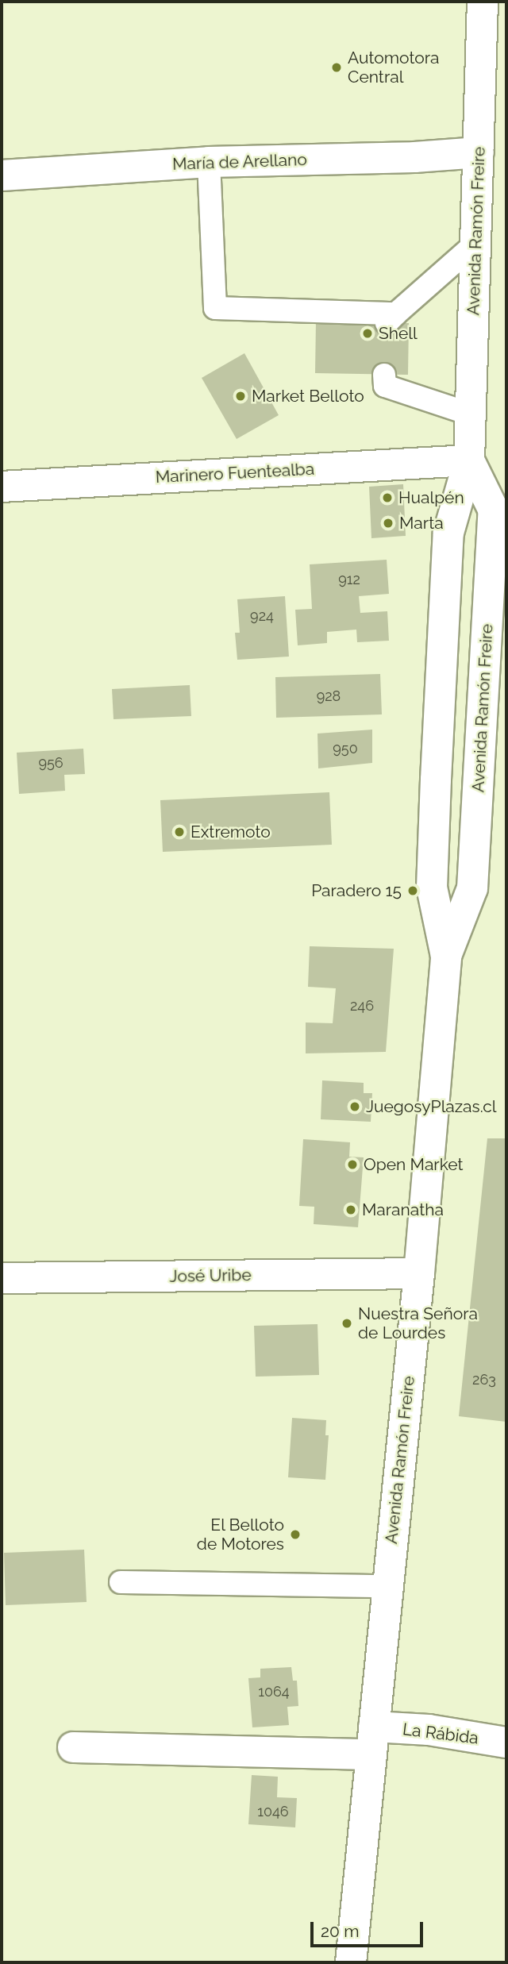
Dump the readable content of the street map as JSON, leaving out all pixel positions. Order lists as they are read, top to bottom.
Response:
{
  "streets": {
    "main road": [
      "María de Arellano",
      "Avenida Ramón Freire",
      "Marinero Fuentealba",
      "José Uribe",
      "La Rábida"
    ]
  },
  "crossings": [
    ["María de Arellano", "Avenida Ramón Freire"],
    ["Avenida Ramón Freire", "Marinero Fuentealba"],
    ["Avenida Ramón Freire", "José Uribe"],
    ["Avenida Ramón Freire", "La Rábida"]
  ],
  "places": [
    "Automotora Central",
    "Shell",
    "Market Belloto",
    "Hualpén",
    "Marta",
    "Extremoto",
    "Paradero 15",
    "JuegosyPlazas.cl",
    "Open Market",
    "Maranatha",
    "Nuestra Señora de Lourdes",
    "El Belloto de Motores"
  ],
  "house_numbers": [
    "912",
    "924",
    "928",
    "950",
    "956",
    "246",
    "263",
    "1064",
    "1046"
  ],
  "scale_bar": "20 m"
}
